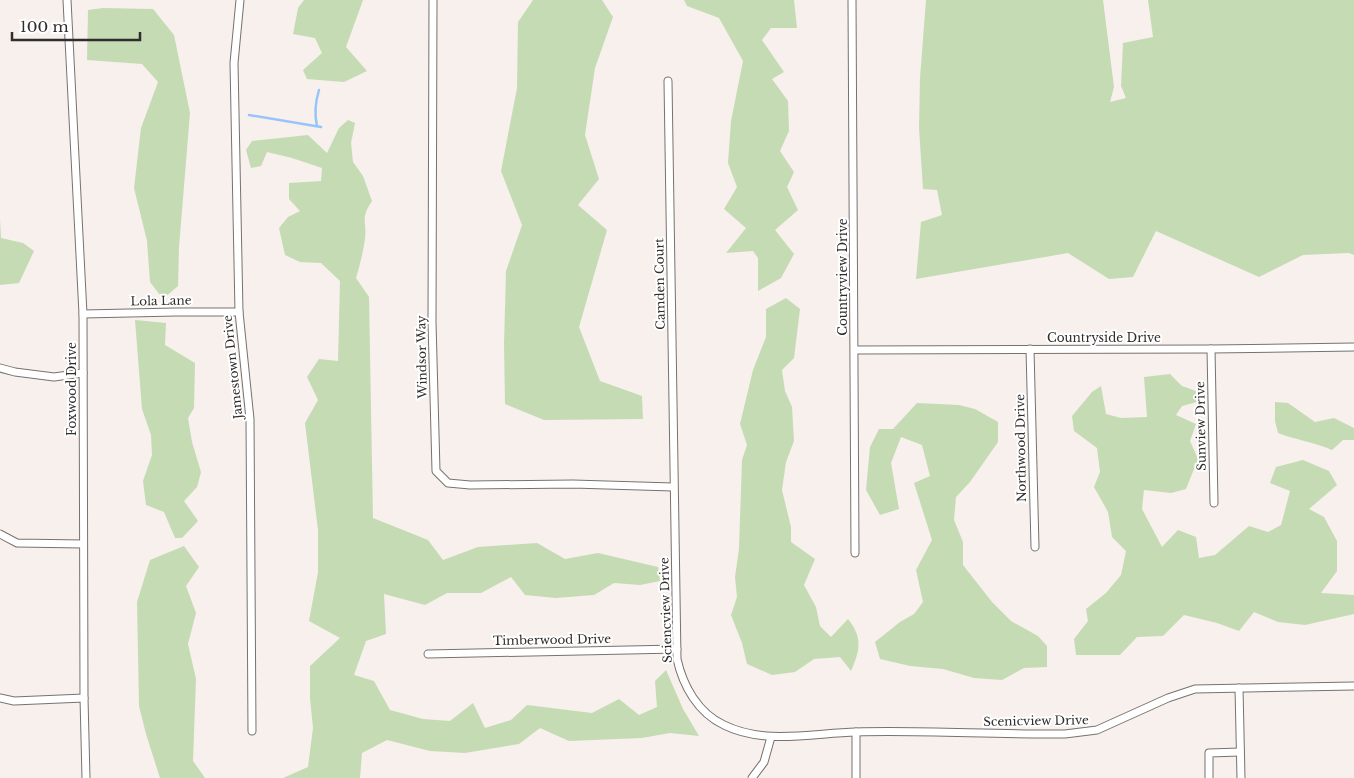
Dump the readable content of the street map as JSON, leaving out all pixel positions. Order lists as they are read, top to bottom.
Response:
{
  "streets": {
    "street": [
      "Countryview Drive",
      "Camden Court",
      "Lola Lane",
      "Countryside Drive",
      "Windsor Way",
      "Jamestown Drive",
      "Foxwood Drive",
      "Sunview Drive",
      "Northwood Drive",
      "Sciencview Drive",
      "Timberwood Drive",
      "Scenicview Drive"
    ]
  },
  "crossings": [
    ["Countryview Drive", "Countryside Drive"],
    ["Camden Court", "Windsor Way"],
    ["Camden Court", "Sciencview Drive"],
    ["Lola Lane", "Jamestown Drive"],
    ["Lola Lane", "Foxwood Drive"],
    ["Countryside Drive", "Sunview Drive"],
    ["Countryside Drive", "Northwood Drive"],
    ["Windsor Way", "Sciencview Drive"],
    ["Sciencview Drive", "Timberwood Drive"],
    ["Sciencview Drive", "Scenicview Drive"]
  ],
  "scale_bar": "100 m"
}
